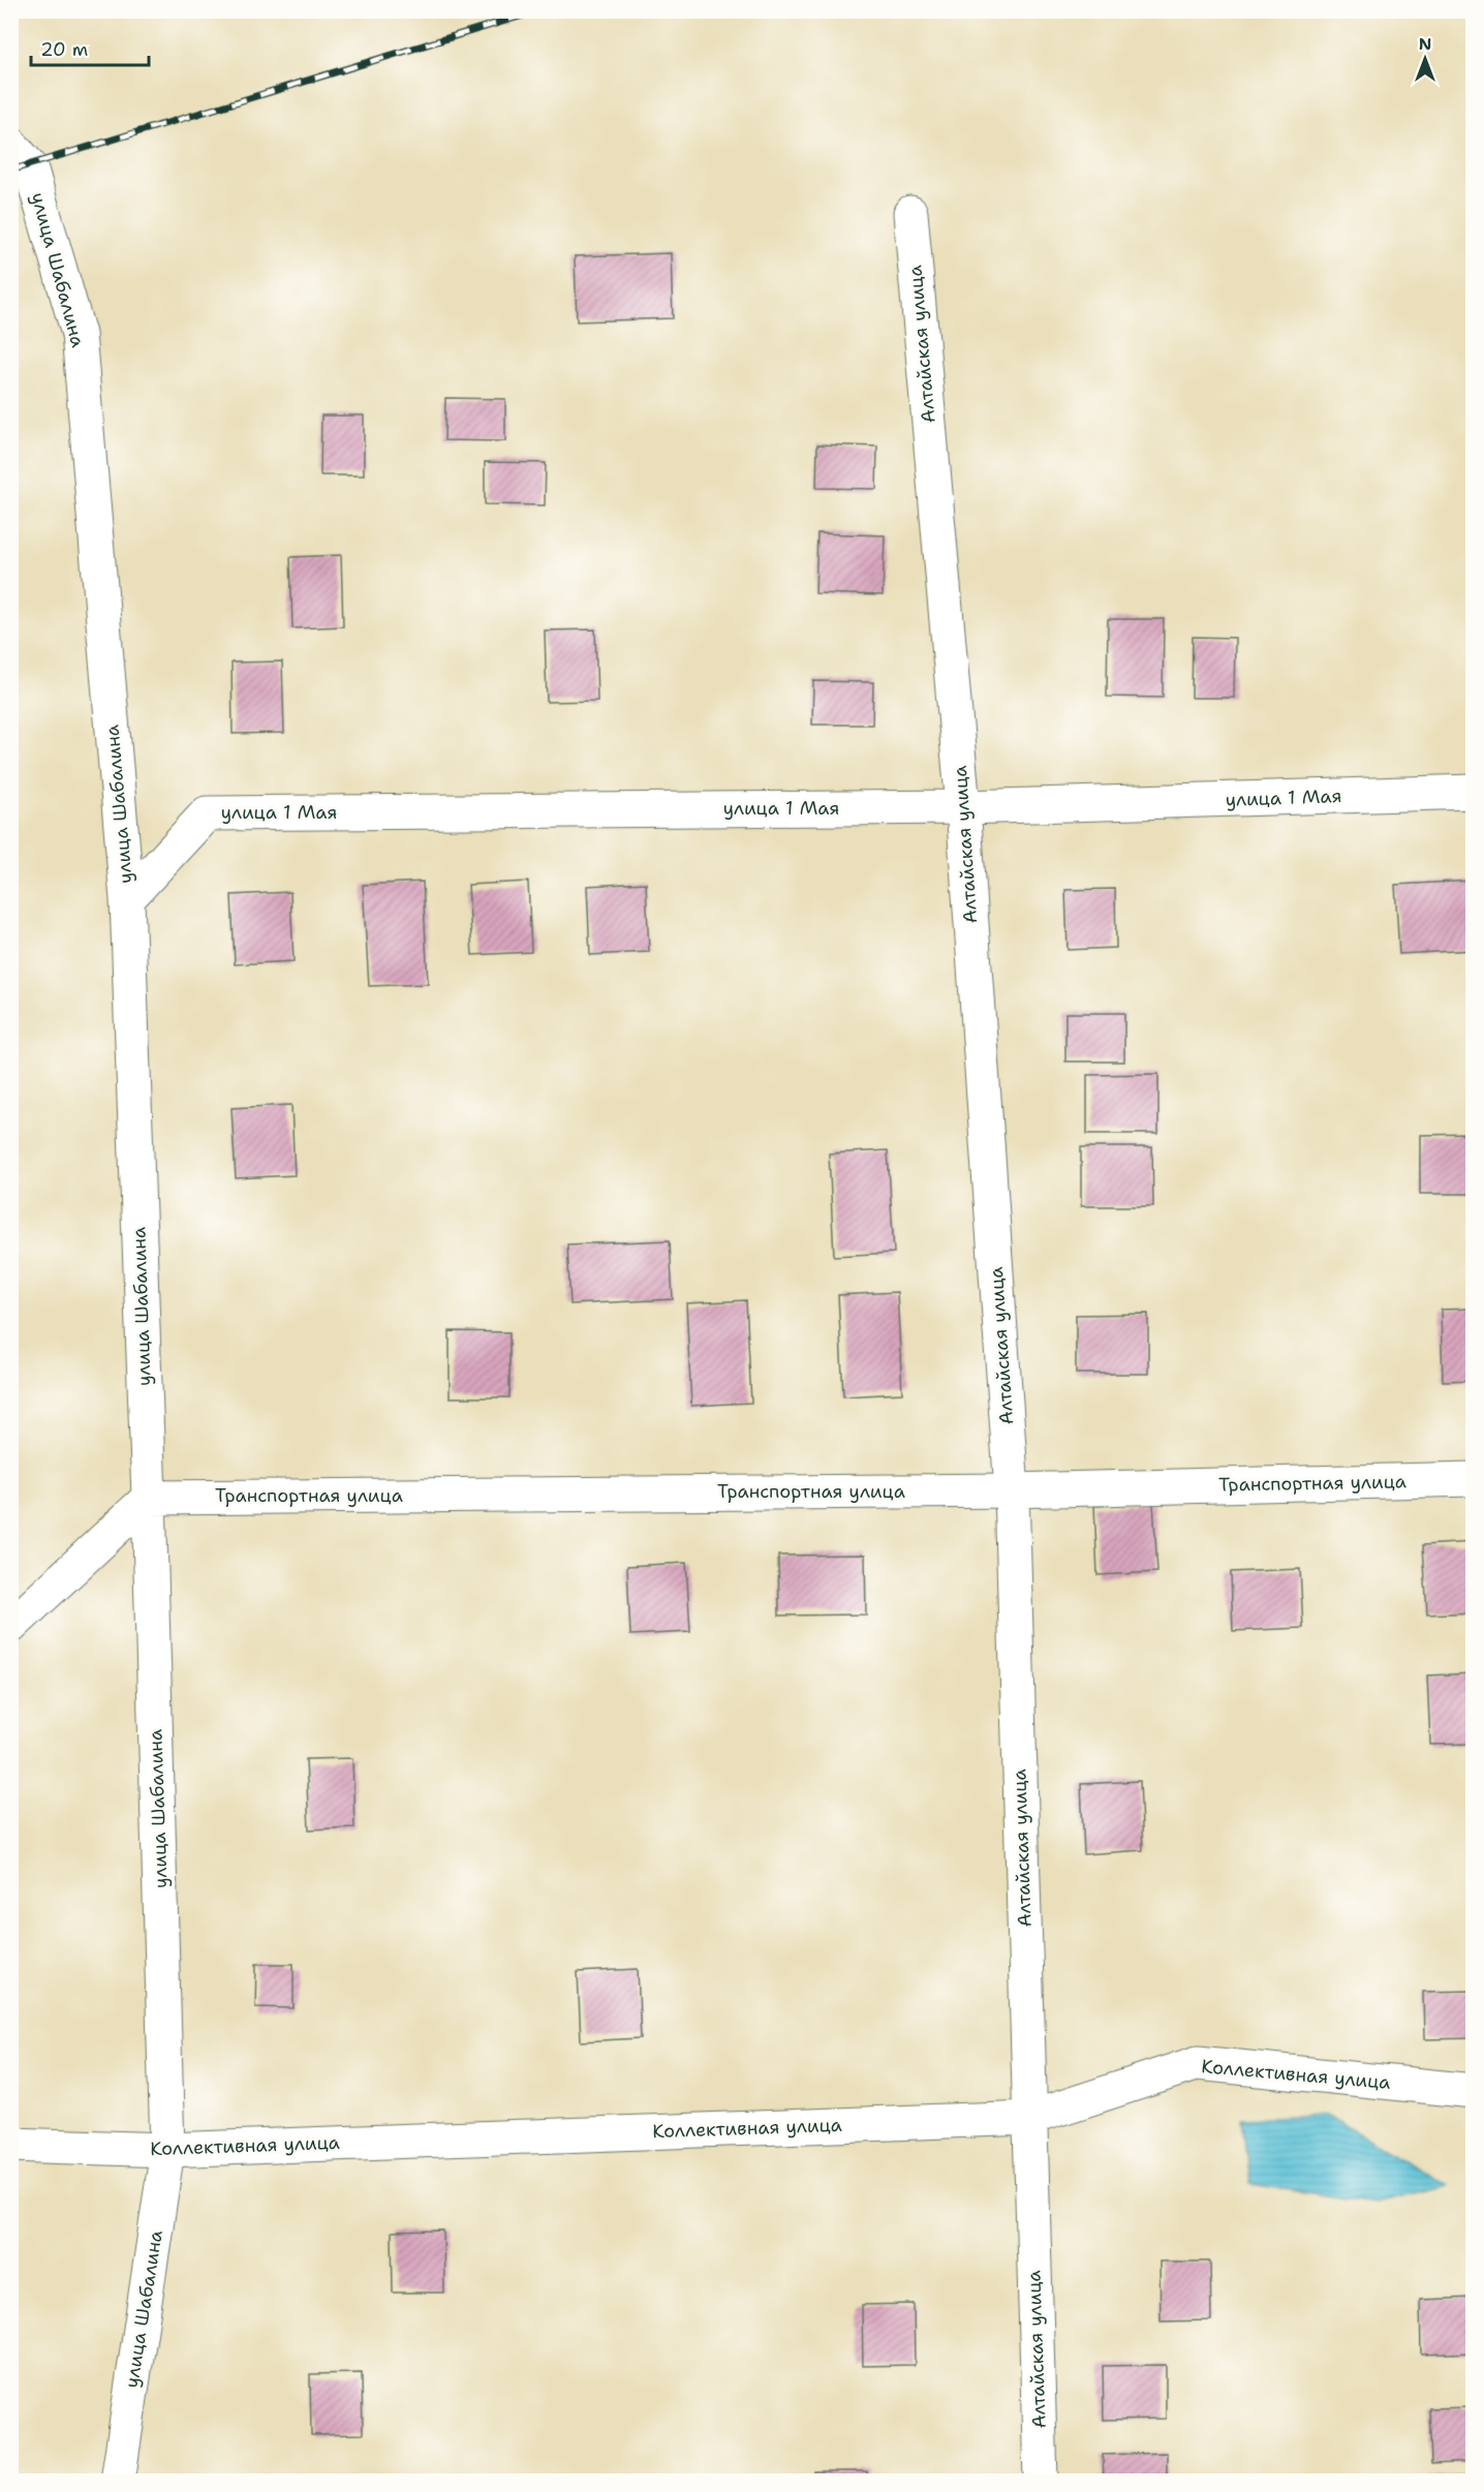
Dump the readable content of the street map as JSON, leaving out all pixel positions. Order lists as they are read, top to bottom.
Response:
{
  "streets": {
    "street": [
      "улица Шабалина",
      "Алтайская улица",
      "улица 1 Мая",
      "Транспортная улица",
      "Коллективная улица"
    ]
  },
  "crossings": [
    ["улица Шабалина", "улица 1 Мая"],
    ["улица Шабалина", "Транспортная улица"],
    ["улица Шабалина", "Коллективная улица"],
    ["Алтайская улица", "улица 1 Мая"],
    ["Алтайская улица", "Транспортная улица"],
    ["Алтайская улица", "Коллективная улица"]
  ],
  "scale_bar": "20 m",
  "north": "top"
}
